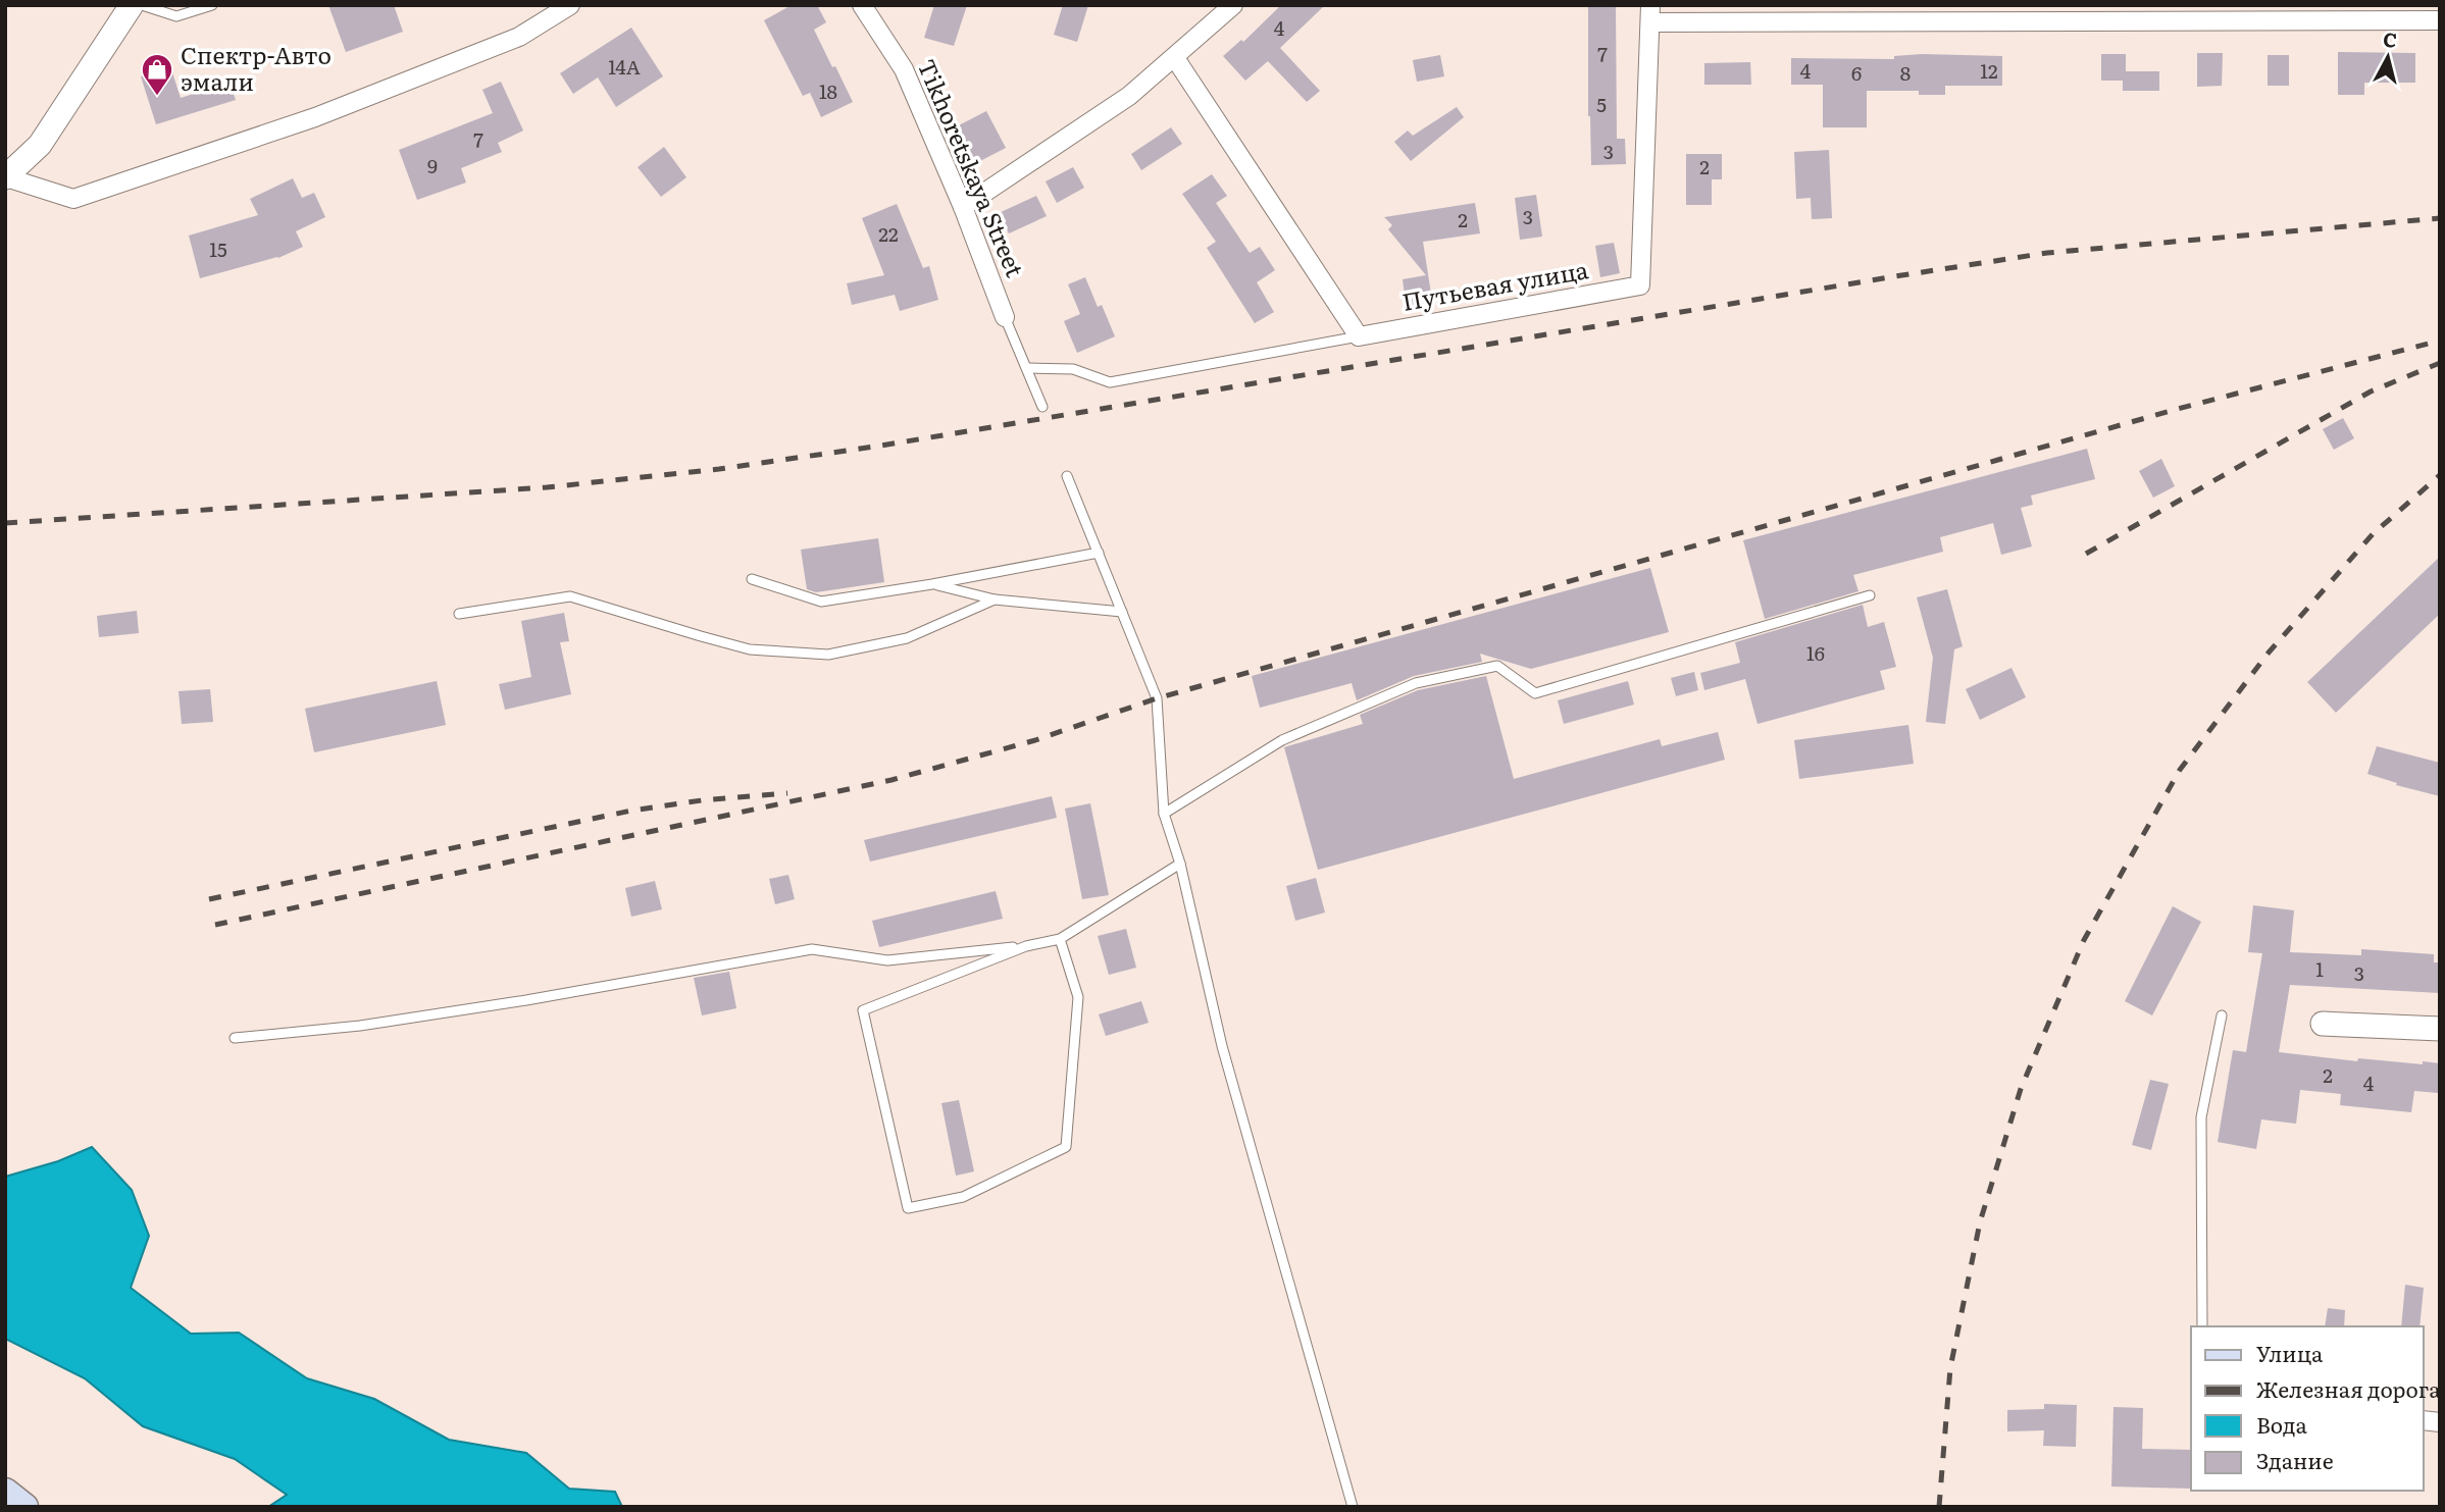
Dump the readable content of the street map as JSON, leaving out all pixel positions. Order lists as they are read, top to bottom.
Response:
{
  "streets": {
    "street": ["Tikhoretskaya Street", "Путьевая улица"]
  },
  "places": {
    "shop": ["Спектр-Авто эмали"]
  },
  "house_numbers": [
    "4",
    "7",
    "14А",
    "4",
    "12",
    "6",
    "8",
    "18",
    "5",
    "7",
    "3",
    "9",
    "2",
    "3",
    "2",
    "22",
    "15",
    "16",
    "1",
    "3",
    "2",
    "4"
  ],
  "legend": [
    "Улица",
    "Железная дорога",
    "Вода",
    "Здание"
  ],
  "north": "top"
}
